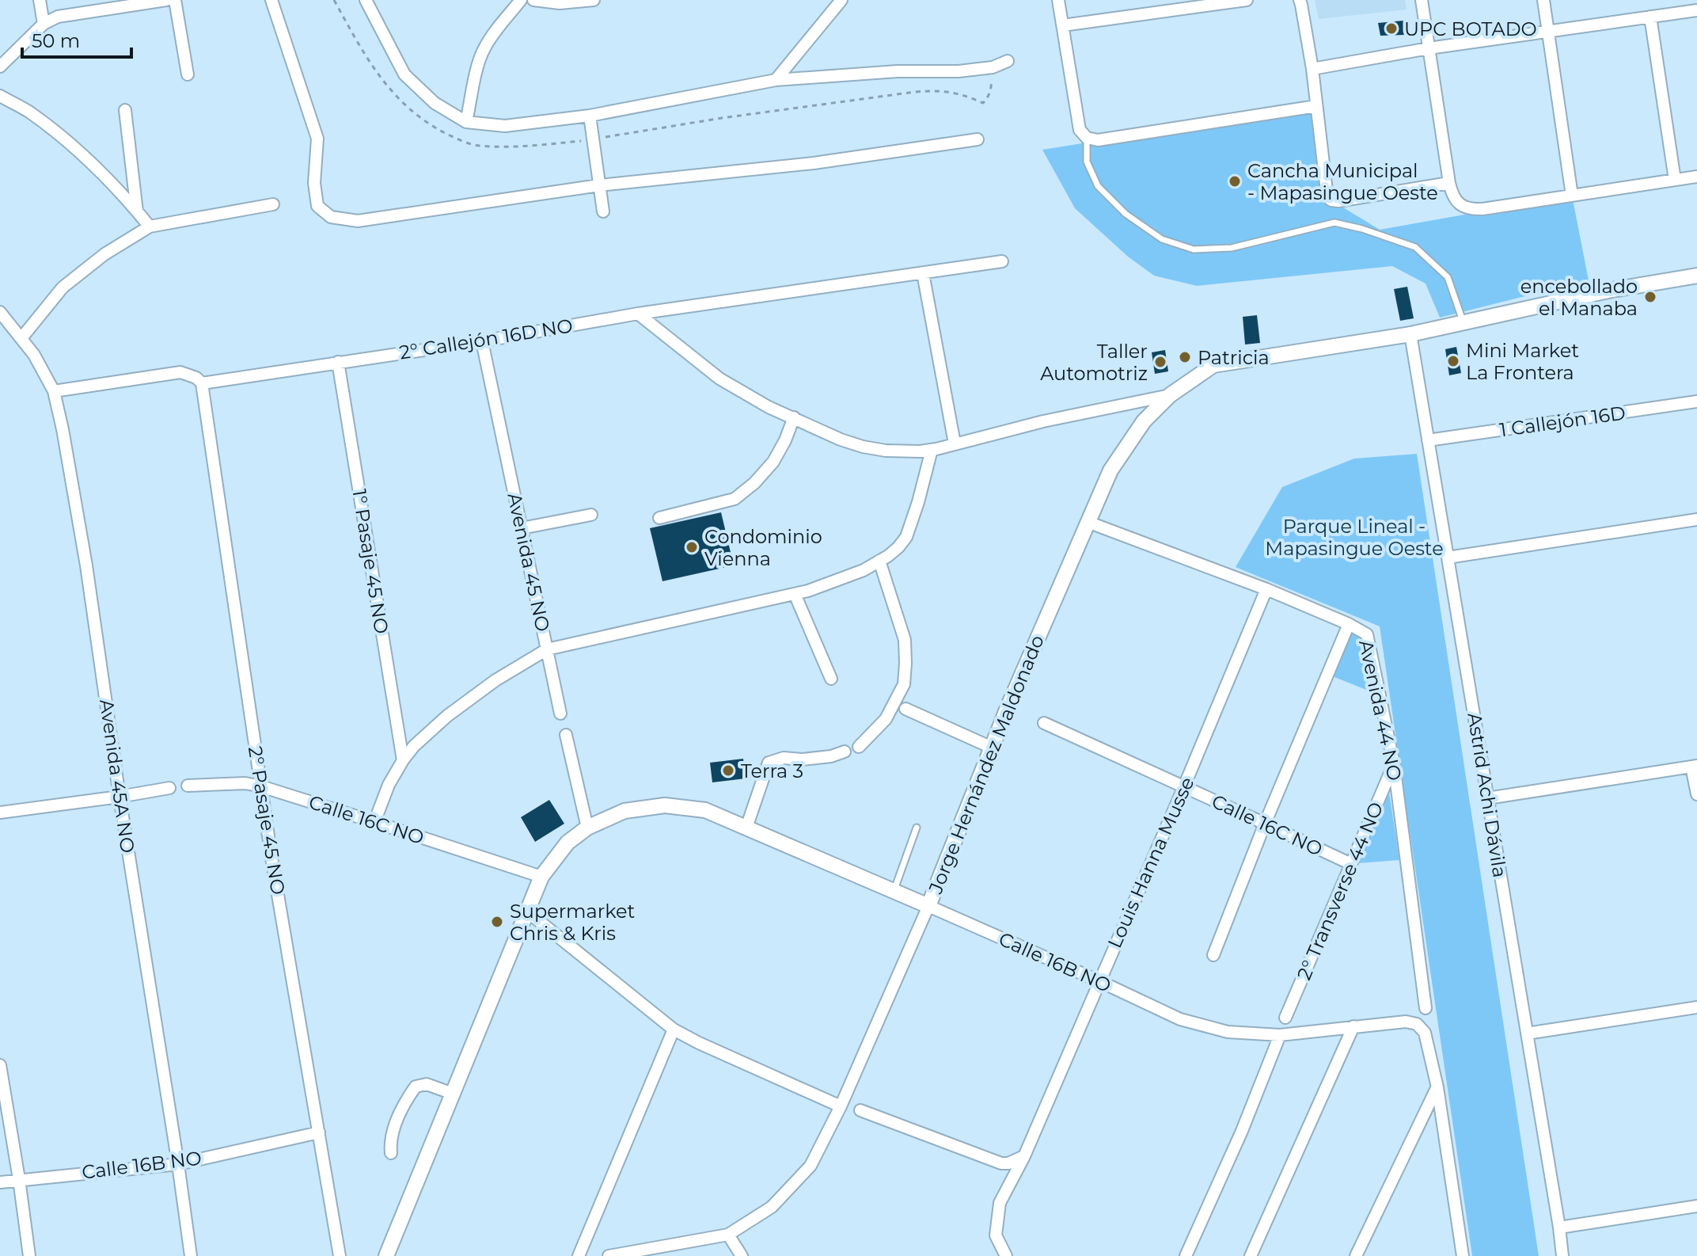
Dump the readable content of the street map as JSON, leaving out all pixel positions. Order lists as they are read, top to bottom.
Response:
{
  "streets": {
    "street": [
      "2° Callejón 16D NO",
      "1 Callejón 16D",
      "1° Pasaje 45 NO",
      "Avenida 45 NO",
      "Avenida 44 NO",
      "Jorge Hernández Maldonado",
      "Avenida 45A NO",
      "Astrid Achi Dávila",
      "Calle 16C NO",
      "2° Pasaje 45 NO",
      "Louis Hanna Musse",
      "2° Transverse 44 NO",
      "Calle 16B NO"
    ]
  },
  "crossings": [
    ["2° Callejón 16D NO", "1° Pasaje 45 NO"],
    ["2° Callejón 16D NO", "Avenida 45 NO"],
    ["2° Callejón 16D NO", "Avenida 45A NO"],
    ["2° Callejón 16D NO", "2° Pasaje 45 NO"],
    ["1 Callejón 16D", "Astrid Achi Dávila"],
    ["1° Pasaje 45 NO", "Avenida 45 NO"],
    ["Avenida 45 NO", "Calle 16C NO"],
    ["Avenida 44 NO", "Jorge Hernández Maldonado"],
    ["Avenida 44 NO", "Louis Hanna Musse"],
    ["Avenida 44 NO", "2° Transverse 44 NO"],
    ["Jorge Hernández Maldonado", "Astrid Achi Dávila"],
    ["Jorge Hernández Maldonado", "Calle 16B NO"],
    ["Avenida 45A NO", "Calle 16B NO"],
    ["Calle 16C NO", "2° Pasaje 45 NO"],
    ["Calle 16C NO", "Louis Hanna Musse"],
    ["Calle 16C NO", "2° Transverse 44 NO"],
    ["Calle 16C NO", "Calle 16B NO"],
    ["2° Pasaje 45 NO", "Calle 16B NO"],
    ["Louis Hanna Musse", "Calle 16B NO"]
  ],
  "parks": ["Parque Lineal - Mapasingue Oeste"],
  "places": [
    "UPC BOTADO",
    "Cancha Municipal - Mapasingue Oeste",
    "encebollado el Manaba",
    "Patricia",
    "Mini Market La Frontera",
    "Taller Automotriz",
    "Condominio Vienna",
    "Terra 3",
    "Supermarket Chris & Kris"
  ],
  "scale_bar": "50 m"
}
